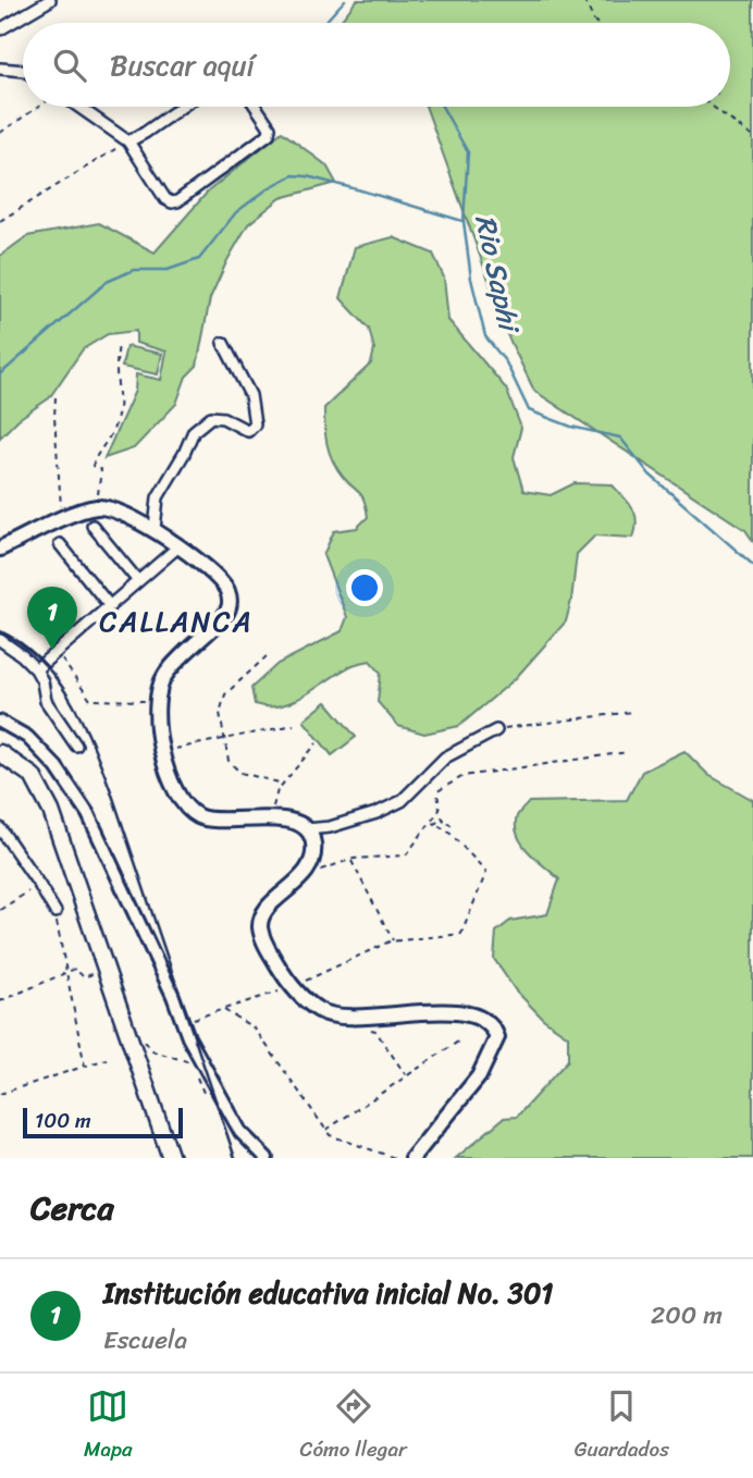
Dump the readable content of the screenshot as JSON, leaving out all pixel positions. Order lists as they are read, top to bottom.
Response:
{
  "districts": ["CALLANCA"],
  "water": ["Rio Saphi"],
  "scale_bar": "100 m",
  "page": {
    "search": "Buscar aquí",
    "pins": "1",
    "scale": "100 m",
    "heading": "Cerca",
    "list": [
      {
        "mark": "1",
        "name": "Institución educativa inicial No. 301",
        "note": "Escuela",
        "value": "200 m"
      }
    ],
    "nav": ["Mapa", "Cómo llegar", "Guardados"]
  }
}
